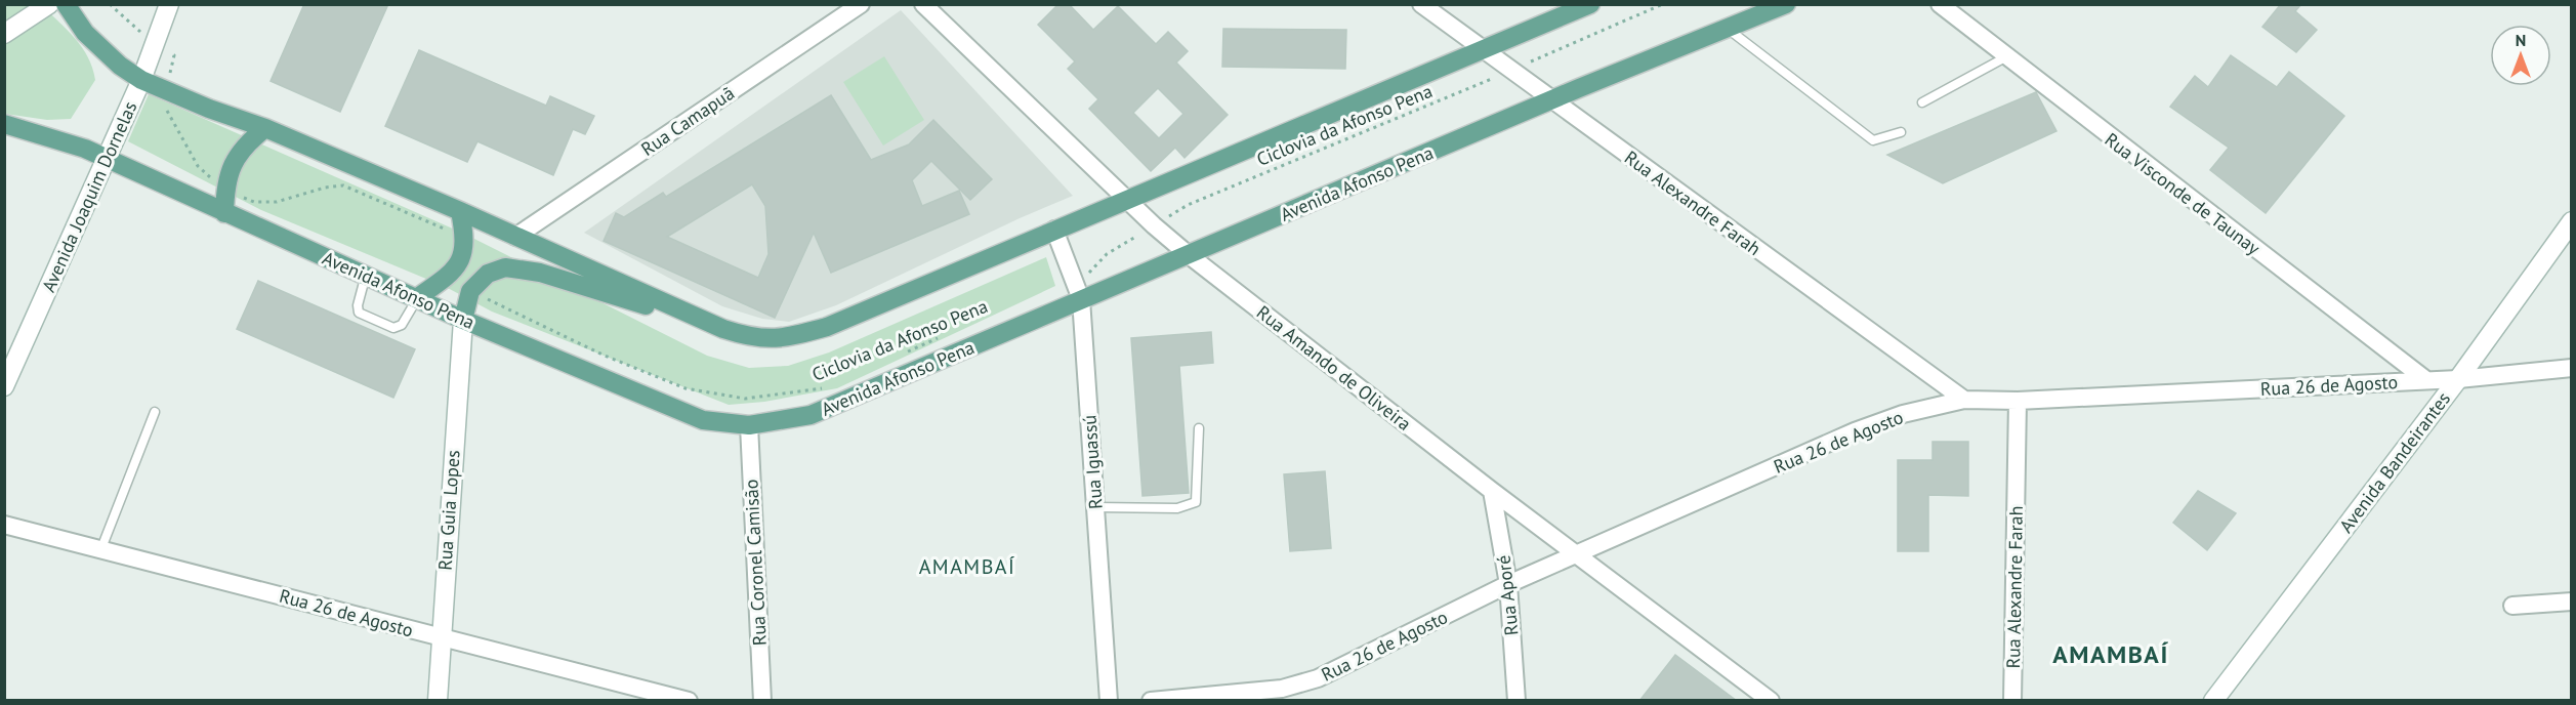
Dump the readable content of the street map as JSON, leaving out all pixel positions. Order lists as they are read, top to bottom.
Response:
{
  "streets": {
    "main road": [
      "Avenida Afonso Pena",
      "Avenida Joaquim Dornelas",
      "Avenida Bandeirantes",
      "Rua Guia Lopes"
    ],
    "street": [
      "Rua Camapuã",
      "Rua Visconde de Taunay",
      "Rua Alexandre Farah",
      "Rua Amando de Oliveira",
      "Rua 26 de Agosto",
      "Rua Iguassú",
      "Rua Coronel Camisão",
      "Rua Aporé"
    ],
    "path": ["Ciclovia da Afonso Pena"]
  },
  "crossings": [
    ["Ciclovia da Afonso Pena", "Avenida Afonso Pena"],
    ["Ciclovia da Afonso Pena", "Rua Alexandre Farah"],
    ["Ciclovia da Afonso Pena", "Rua Amando de Oliveira"],
    ["Ciclovia da Afonso Pena", "Rua Iguassú"],
    ["Avenida Afonso Pena", "Avenida Joaquim Dornelas"],
    ["Avenida Afonso Pena", "Rua Alexandre Farah"],
    ["Avenida Afonso Pena", "Rua Amando de Oliveira"],
    ["Avenida Afonso Pena", "Rua Iguassú"],
    ["Avenida Afonso Pena", "Rua Guia Lopes"],
    ["Avenida Afonso Pena", "Rua Coronel Camisão"],
    ["Rua Visconde de Taunay", "Rua 26 de Agosto"],
    ["Rua Alexandre Farah", "Rua 26 de Agosto"],
    ["Rua Amando de Oliveira", "Rua 26 de Agosto"],
    ["Rua Amando de Oliveira", "Rua Aporé"],
    ["Rua 26 de Agosto", "Avenida Bandeirantes"],
    ["Rua 26 de Agosto", "Rua Guia Lopes"],
    ["Rua 26 de Agosto", "Rua Aporé"]
  ],
  "districts": ["AMAMBAÍ", "AMAMBAÍ"],
  "north": "top"
}
